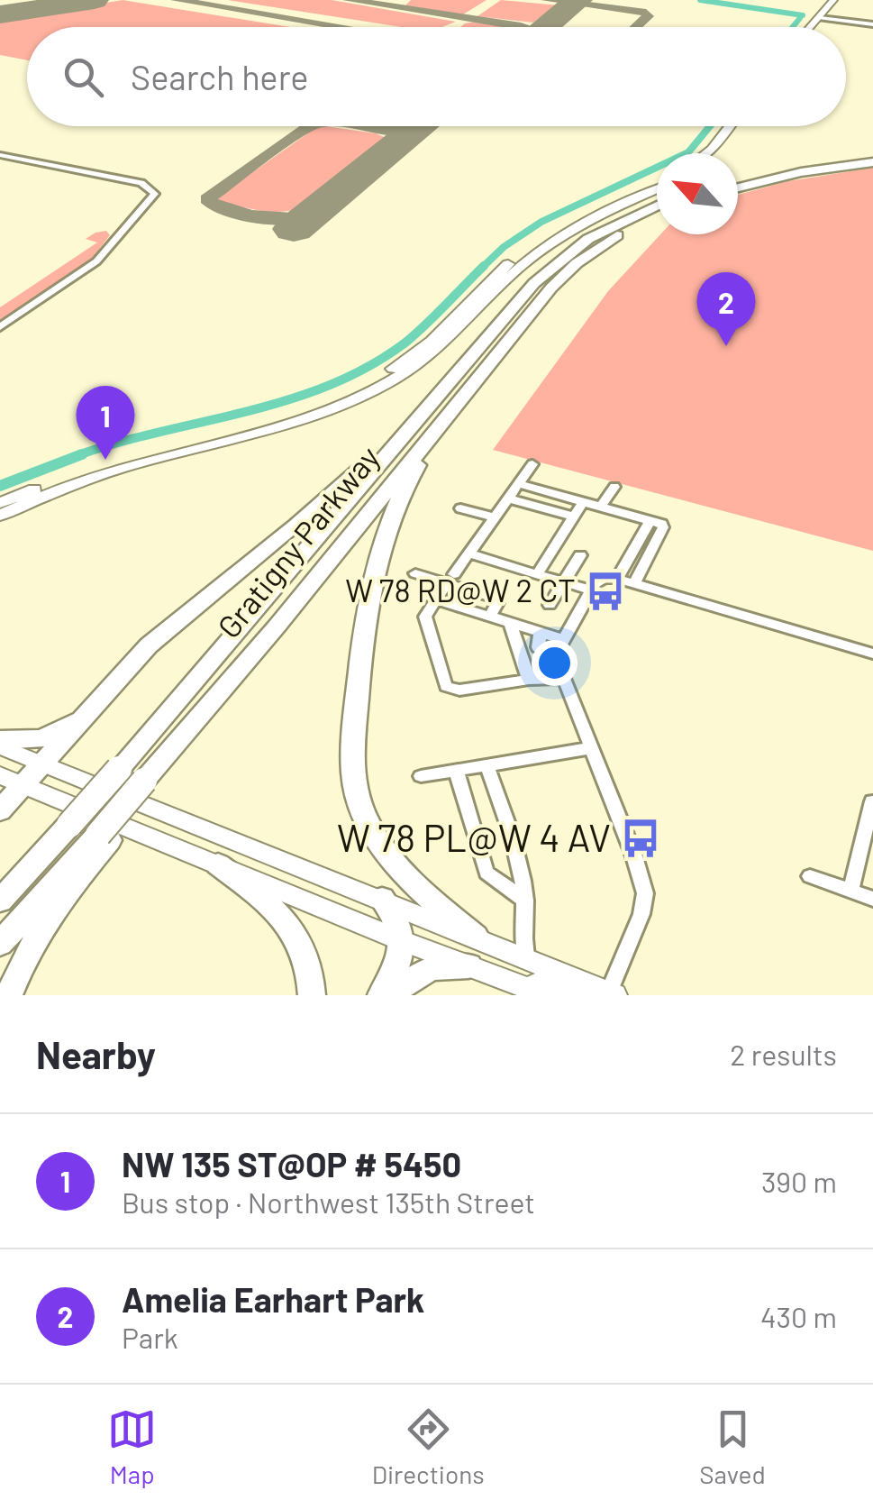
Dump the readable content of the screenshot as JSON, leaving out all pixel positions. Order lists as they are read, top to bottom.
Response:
{
  "streets": {
    "highway": ["Gratigny Parkway"]
  },
  "places": {
    "bus stop": ["W 78 RD@W 2 CT", "W 78 PL@W 4 AV"]
  },
  "north": "top left",
  "page": {
    "search": "Search here",
    "pins": ["2", "1"],
    "heading": ["Nearby", "2 results"],
    "list": [
      {
        "mark": "1",
        "name": "NW 135 ST@OP # 5450",
        "note": "Bus stop · Northwest 135th Street",
        "value": "390 m"
      },
      {
        "mark": "2",
        "name": "Amelia Earhart Park",
        "note": "Park",
        "value": "430 m"
      }
    ],
    "nav": ["Map", "Directions", "Saved"]
  }
}
